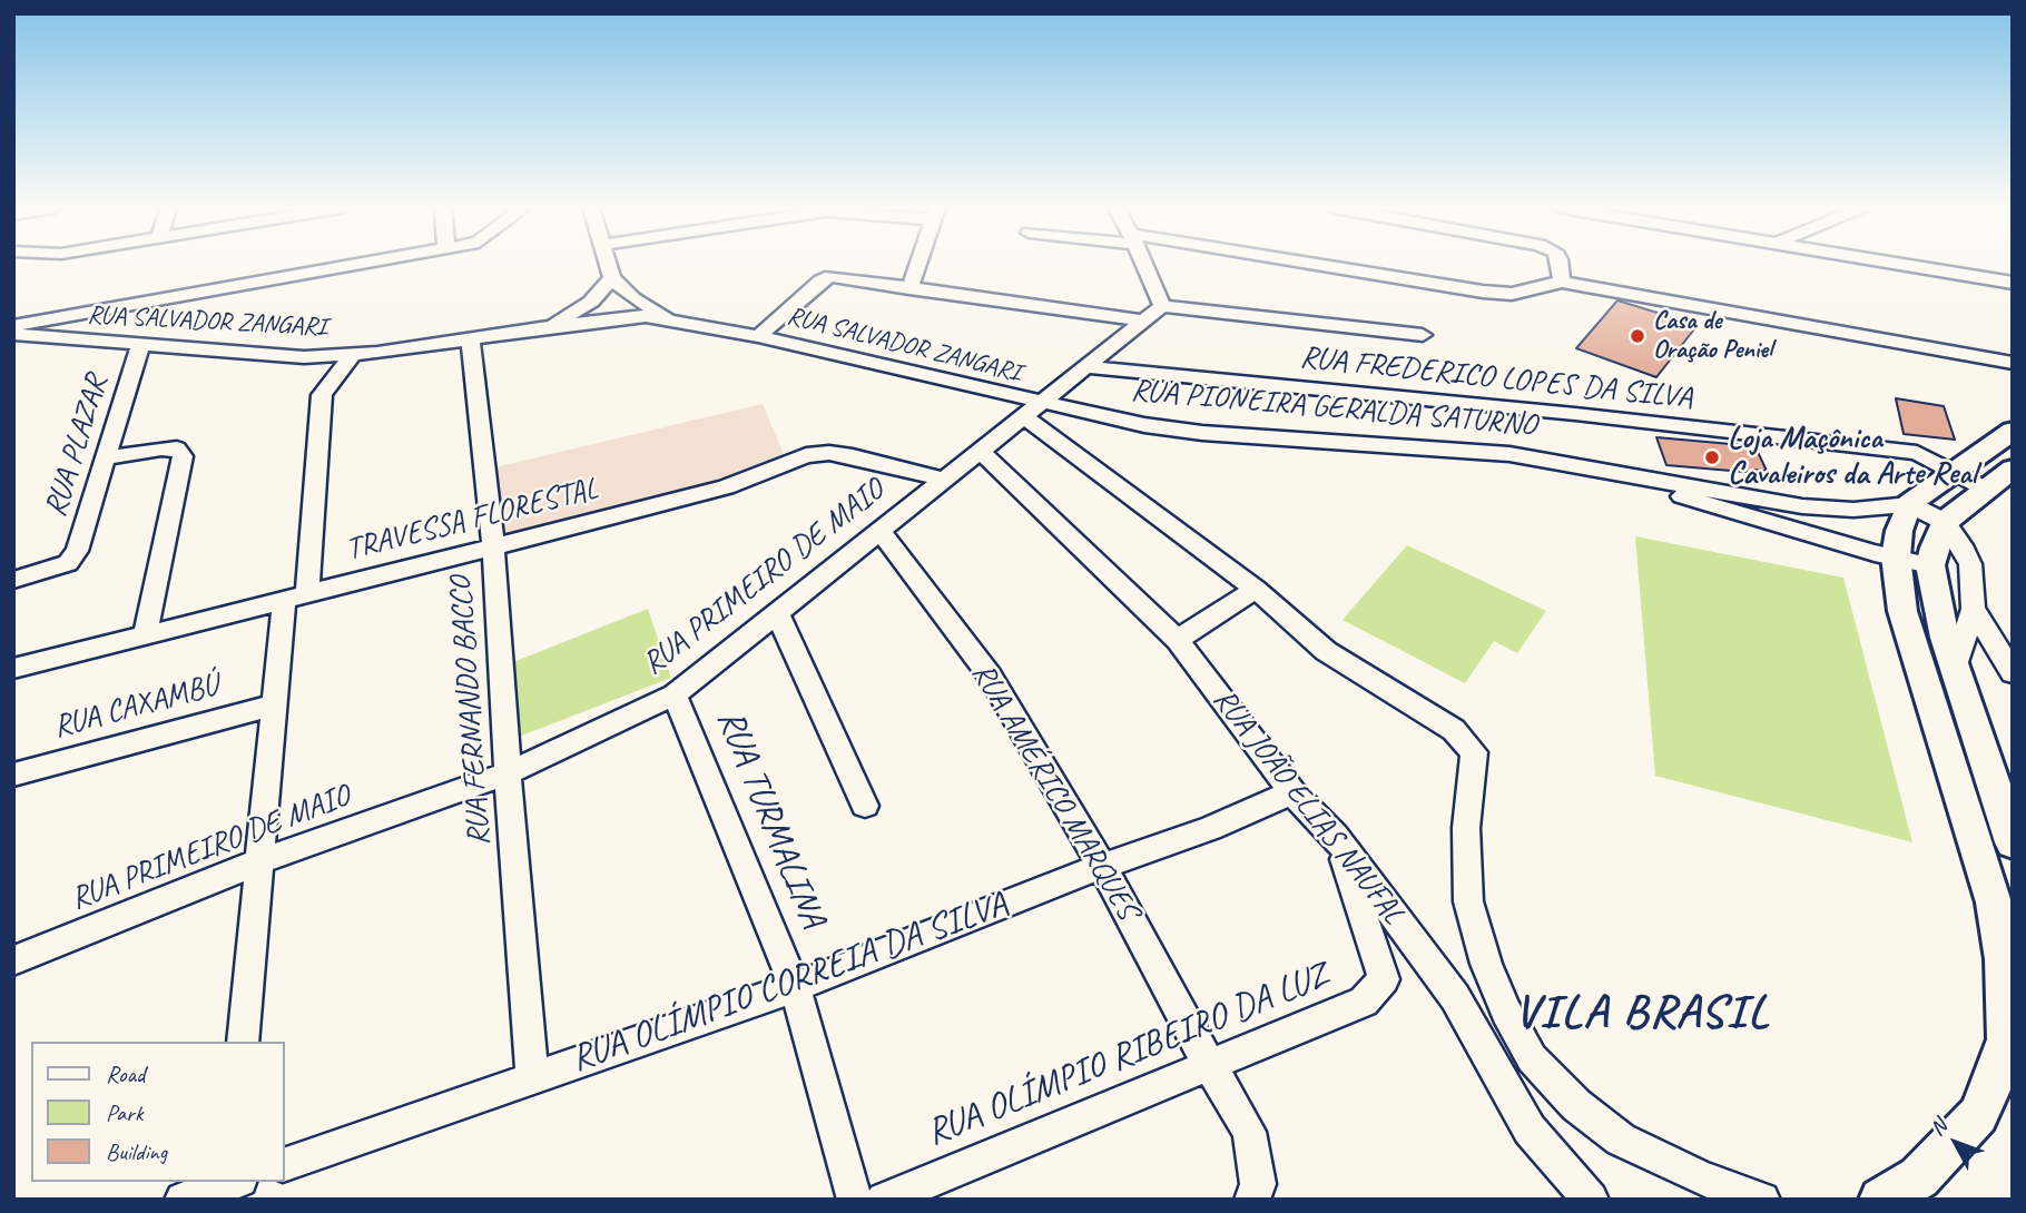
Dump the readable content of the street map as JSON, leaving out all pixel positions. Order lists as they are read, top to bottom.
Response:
{
  "streets": {
    "street": [
      "RUA SALVADOR ZANGARI",
      "RUA FREDERICO LOPES DA SILVA",
      "RUA PIONEIRA GERALDA SATURNO",
      "RUA PLAZAR",
      "TRAVESSA FLORESTAL",
      "RUA PRIMEIRO DE MAIO",
      "RUA CAXAMBÚ",
      "RUA FERNANDO BACCO",
      "RUA AMÉRICO MARQUES",
      "RUA JOÃO ELIAS NAUFAL",
      "RUA TURMALINA",
      "RUA OLÍMPIO CORREIA DA SILVA",
      "RUA OLÍMPIO RIBEIRO DA LUZ"
    ]
  },
  "crossings": [
    ["RUA SALVADOR ZANGARI", "RUA PIONEIRA GERALDA SATURNO"],
    ["RUA SALVADOR ZANGARI", "RUA PLAZAR"],
    ["RUA SALVADOR ZANGARI", "RUA PRIMEIRO DE MAIO"],
    ["RUA SALVADOR ZANGARI", "RUA FERNANDO BACCO"],
    ["RUA FREDERICO LOPES DA SILVA", "RUA PRIMEIRO DE MAIO"],
    ["RUA PIONEIRA GERALDA SATURNO", "RUA PRIMEIRO DE MAIO"],
    ["TRAVESSA FLORESTAL", "RUA PRIMEIRO DE MAIO"],
    ["TRAVESSA FLORESTAL", "RUA FERNANDO BACCO"],
    ["RUA PRIMEIRO DE MAIO", "RUA FERNANDO BACCO"],
    ["RUA PRIMEIRO DE MAIO", "RUA AMÉRICO MARQUES"],
    ["RUA PRIMEIRO DE MAIO", "RUA JOÃO ELIAS NAUFAL"],
    ["RUA PRIMEIRO DE MAIO", "RUA TURMALINA"],
    ["RUA FERNANDO BACCO", "RUA OLÍMPIO CORREIA DA SILVA"],
    ["RUA AMÉRICO MARQUES", "RUA OLÍMPIO CORREIA DA SILVA"],
    ["RUA AMÉRICO MARQUES", "RUA OLÍMPIO RIBEIRO DA LUZ"],
    ["RUA JOÃO ELIAS NAUFAL", "RUA OLÍMPIO CORREIA DA SILVA"],
    ["RUA JOÃO ELIAS NAUFAL", "RUA OLÍMPIO RIBEIRO DA LUZ"],
    ["RUA TURMALINA", "RUA OLÍMPIO CORREIA DA SILVA"]
  ],
  "districts": ["VILA BRASIL"],
  "places": ["Casa de Oração Peniel", "Loja Maçônica Cavaleiros da Arte Real"],
  "legend": ["Road", "Park", "Building"],
  "north": "top left"
}
